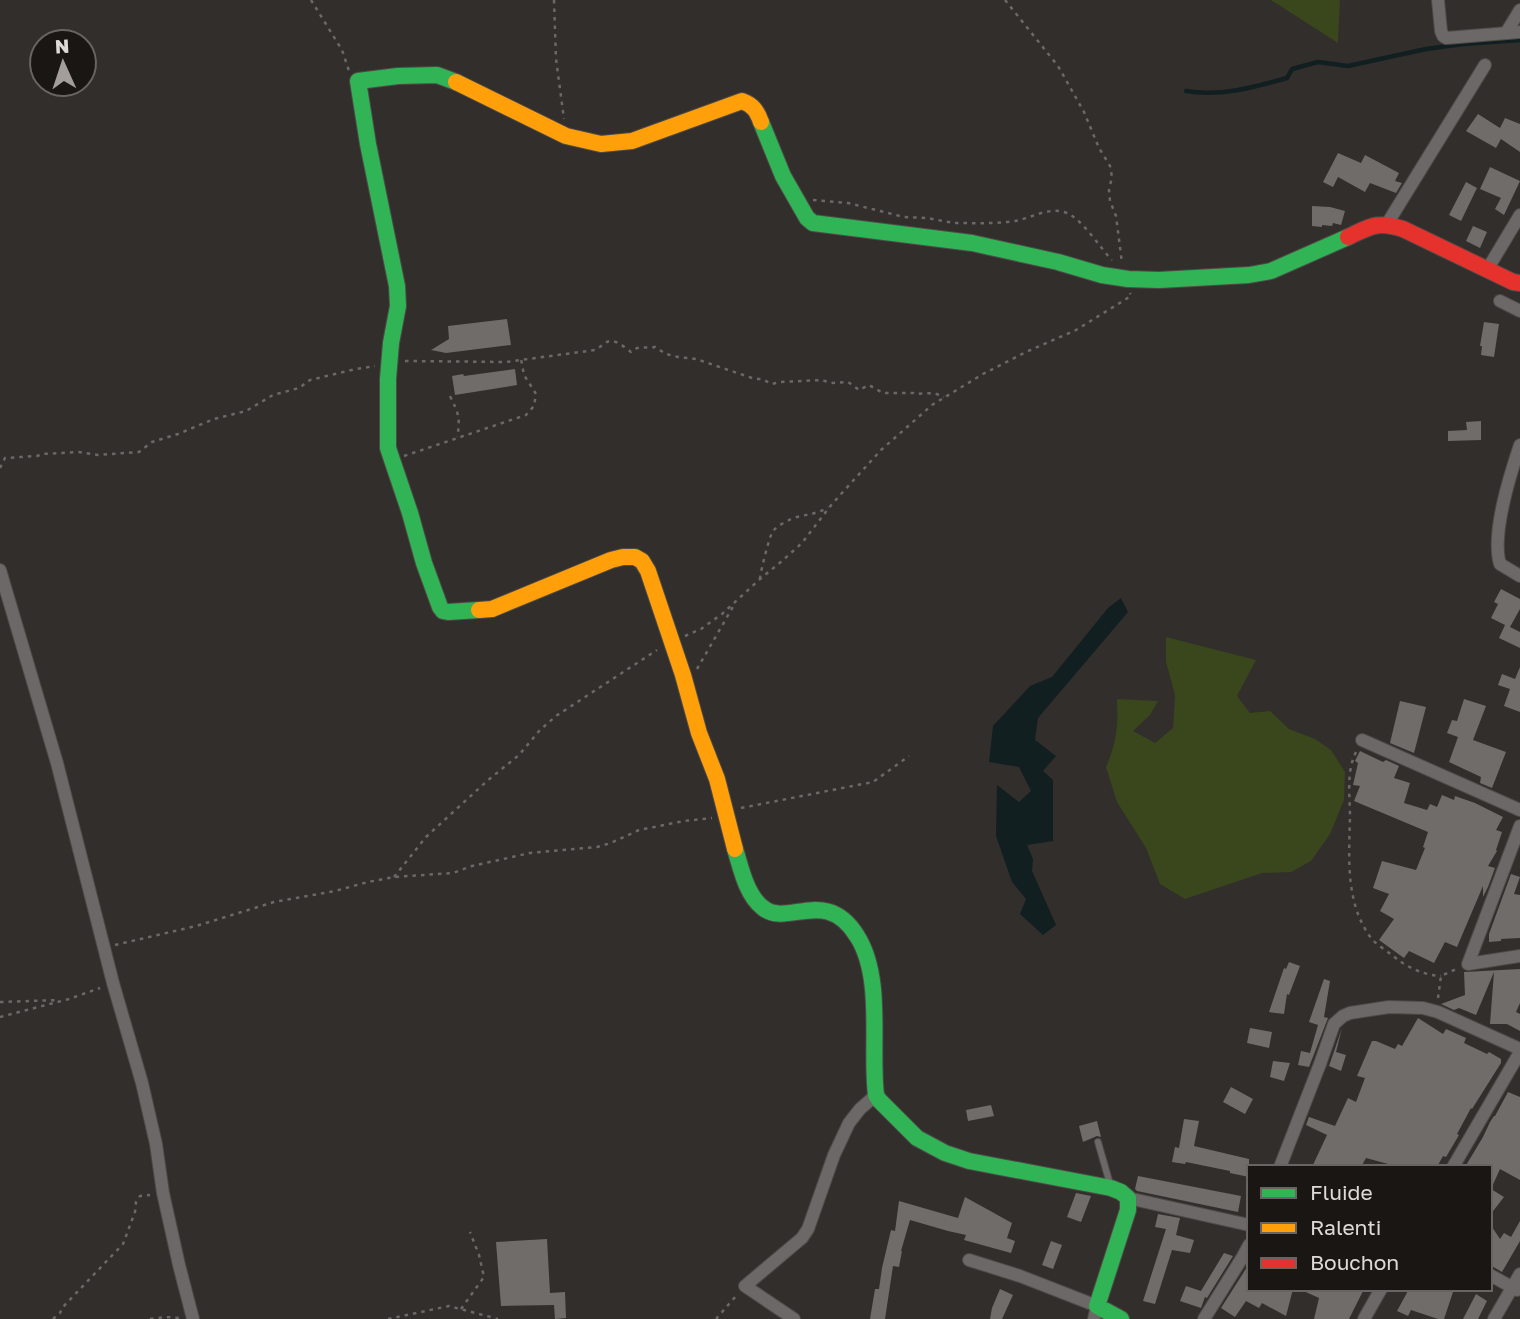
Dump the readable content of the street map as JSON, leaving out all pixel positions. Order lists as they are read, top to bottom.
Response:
{
  "legend": ["Fluide", "Ralenti", "Bouchon"],
  "north": "top"
}
